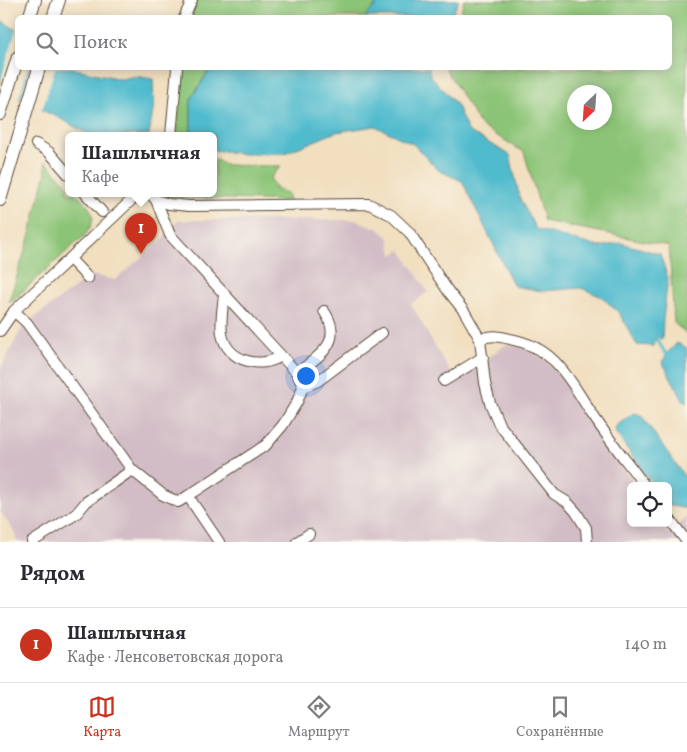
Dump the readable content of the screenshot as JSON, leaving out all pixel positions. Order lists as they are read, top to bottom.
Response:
{
  "north": "bottom left",
  "page": {
    "search": "Поиск",
    "popup": ["Шашлычная", "Кафе"],
    "pins": "1",
    "heading": "Рядом",
    "list": [
      {
        "mark": "1",
        "name": "Шашлычная",
        "note": "Кафе · Ленсоветовская дорога",
        "value": "140 m"
      }
    ],
    "nav": ["Карта", "Маршрут", "Сохранённые"]
  }
}
